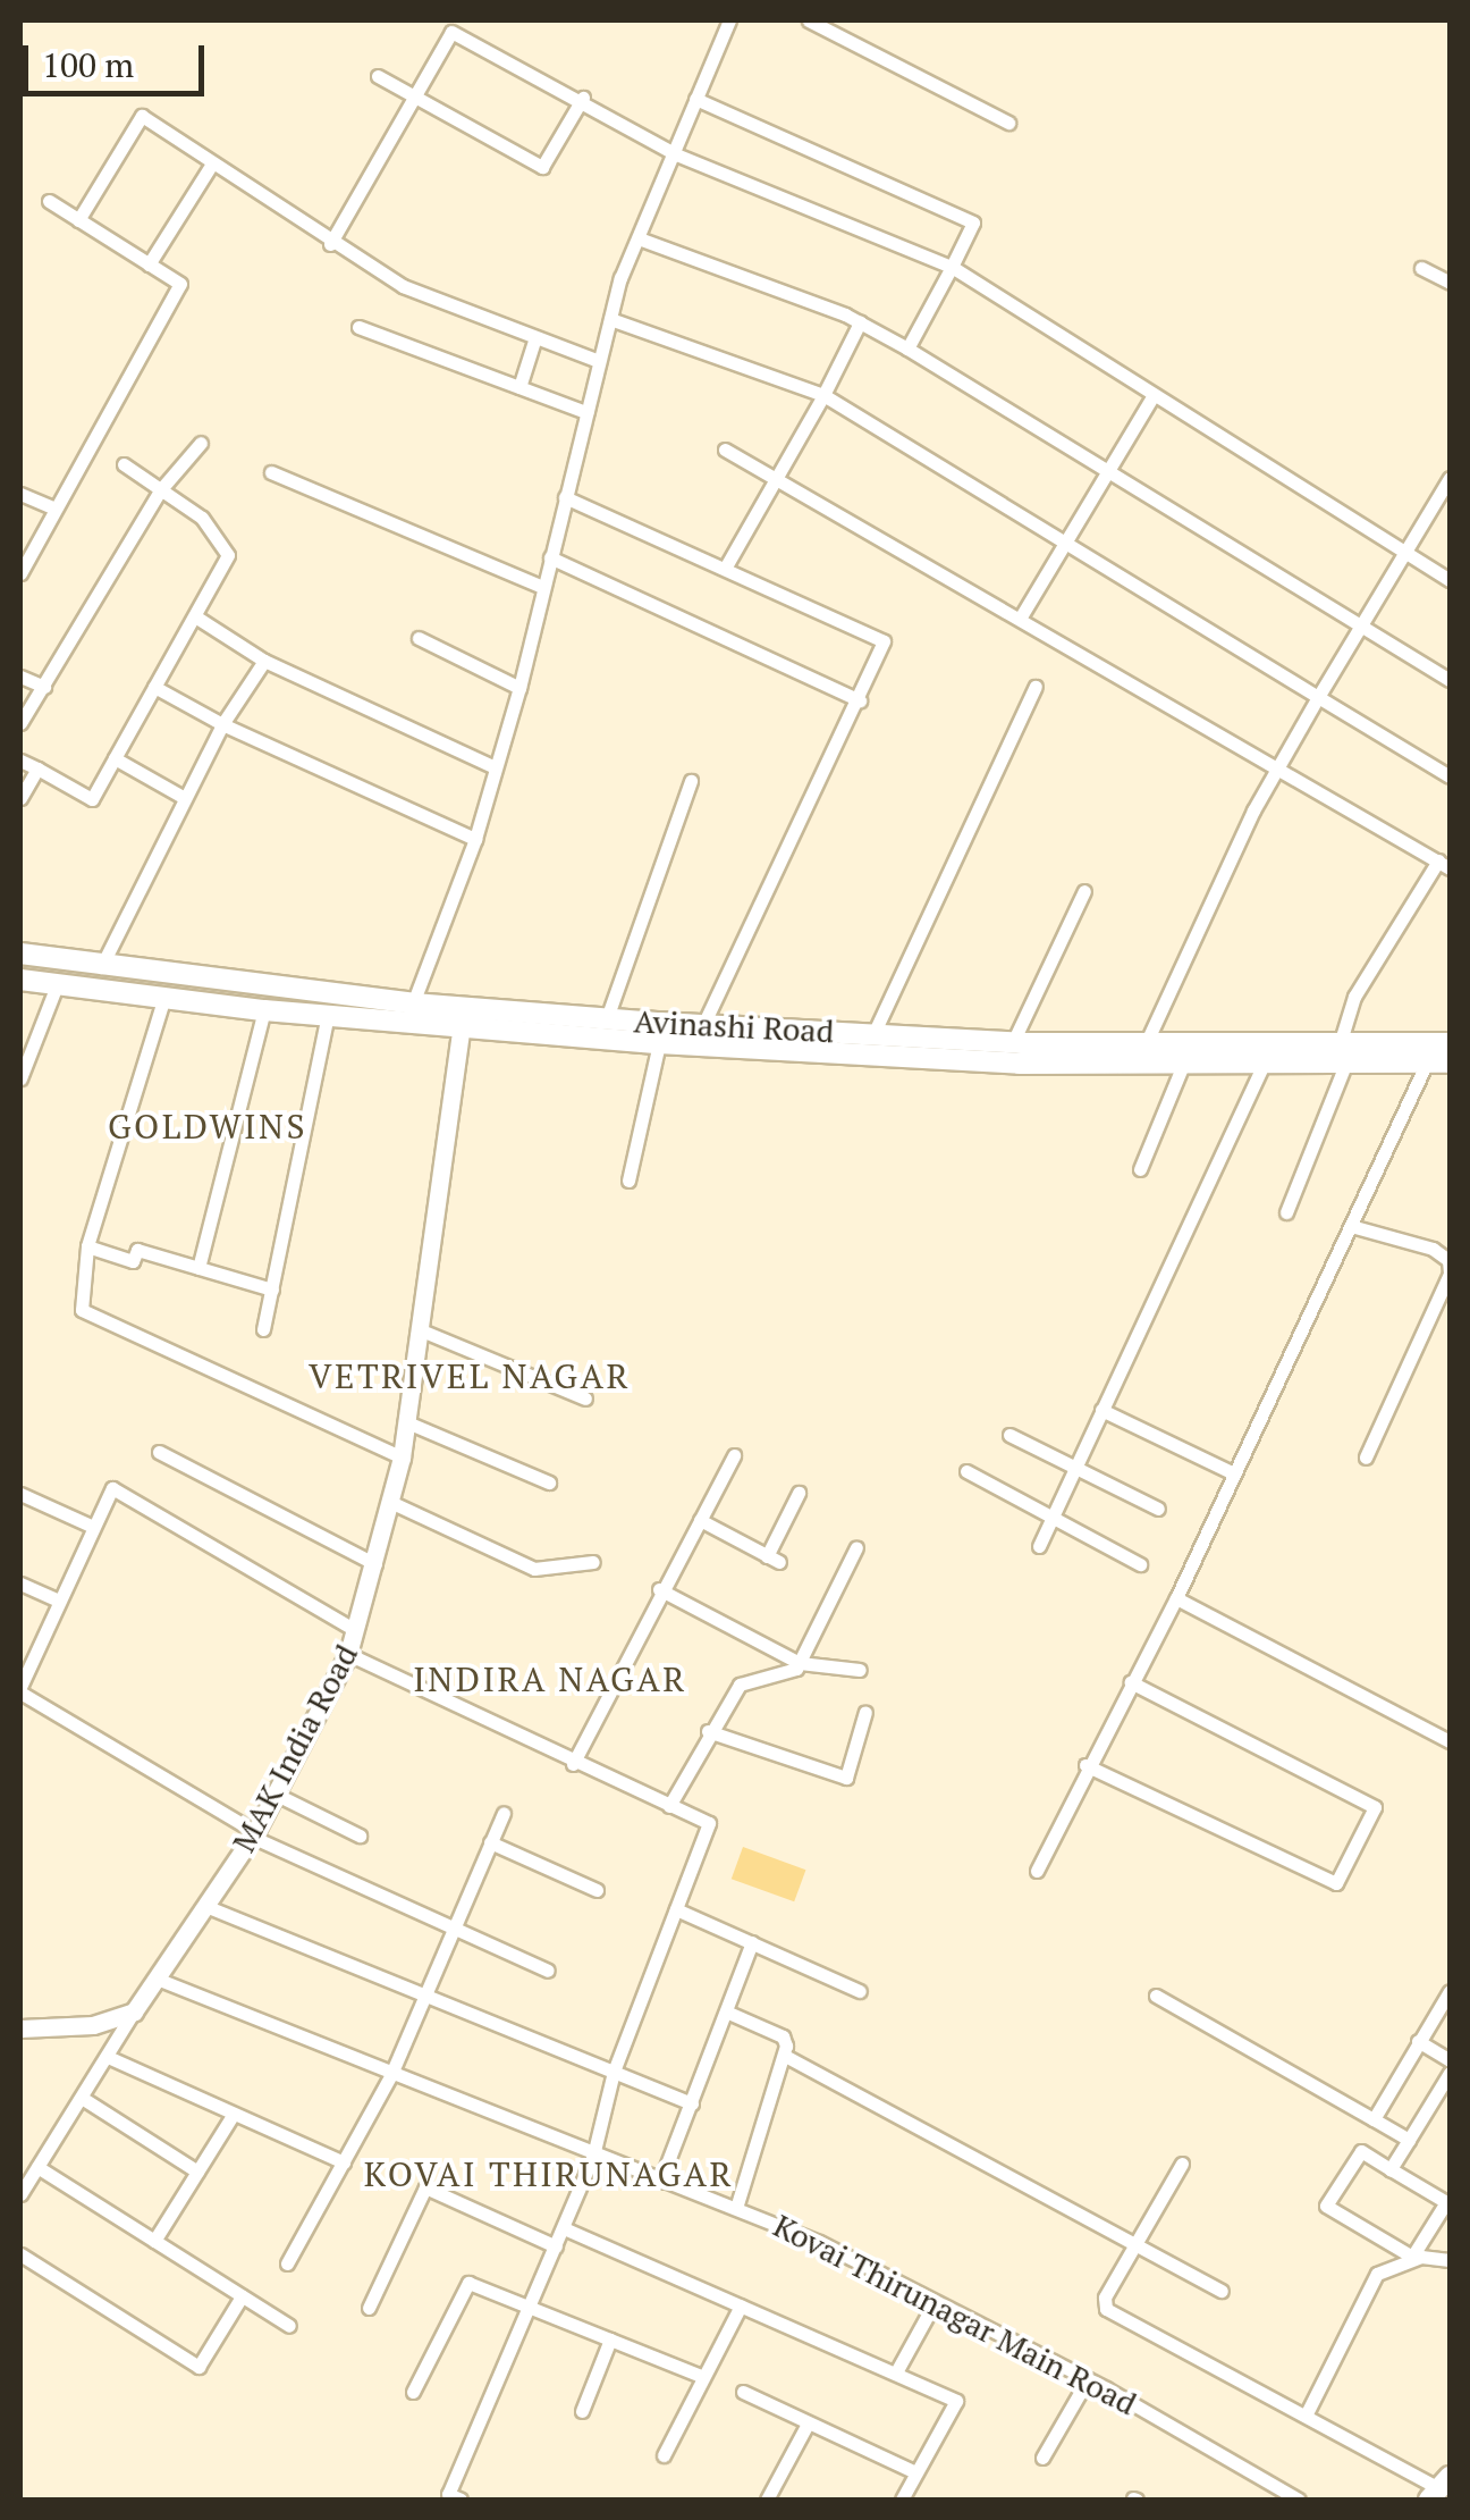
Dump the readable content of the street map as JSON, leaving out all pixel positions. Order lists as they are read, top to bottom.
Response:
{
  "streets": {
    "main road": ["Avinashi Road"],
    "street": ["MAK India Road", "Kovai Thirunagar Main Road"]
  },
  "crossings": [
    ["Avinashi Road", "MAK India Road"],
    ["MAK India Road", "Kovai Thirunagar Main Road"]
  ],
  "districts": [
    "GOLDWINS",
    "VETRIVEL NAGAR",
    "INDIRA NAGAR",
    "KOVAI THIRUNAGAR"
  ],
  "scale_bar": "100 m"
}
